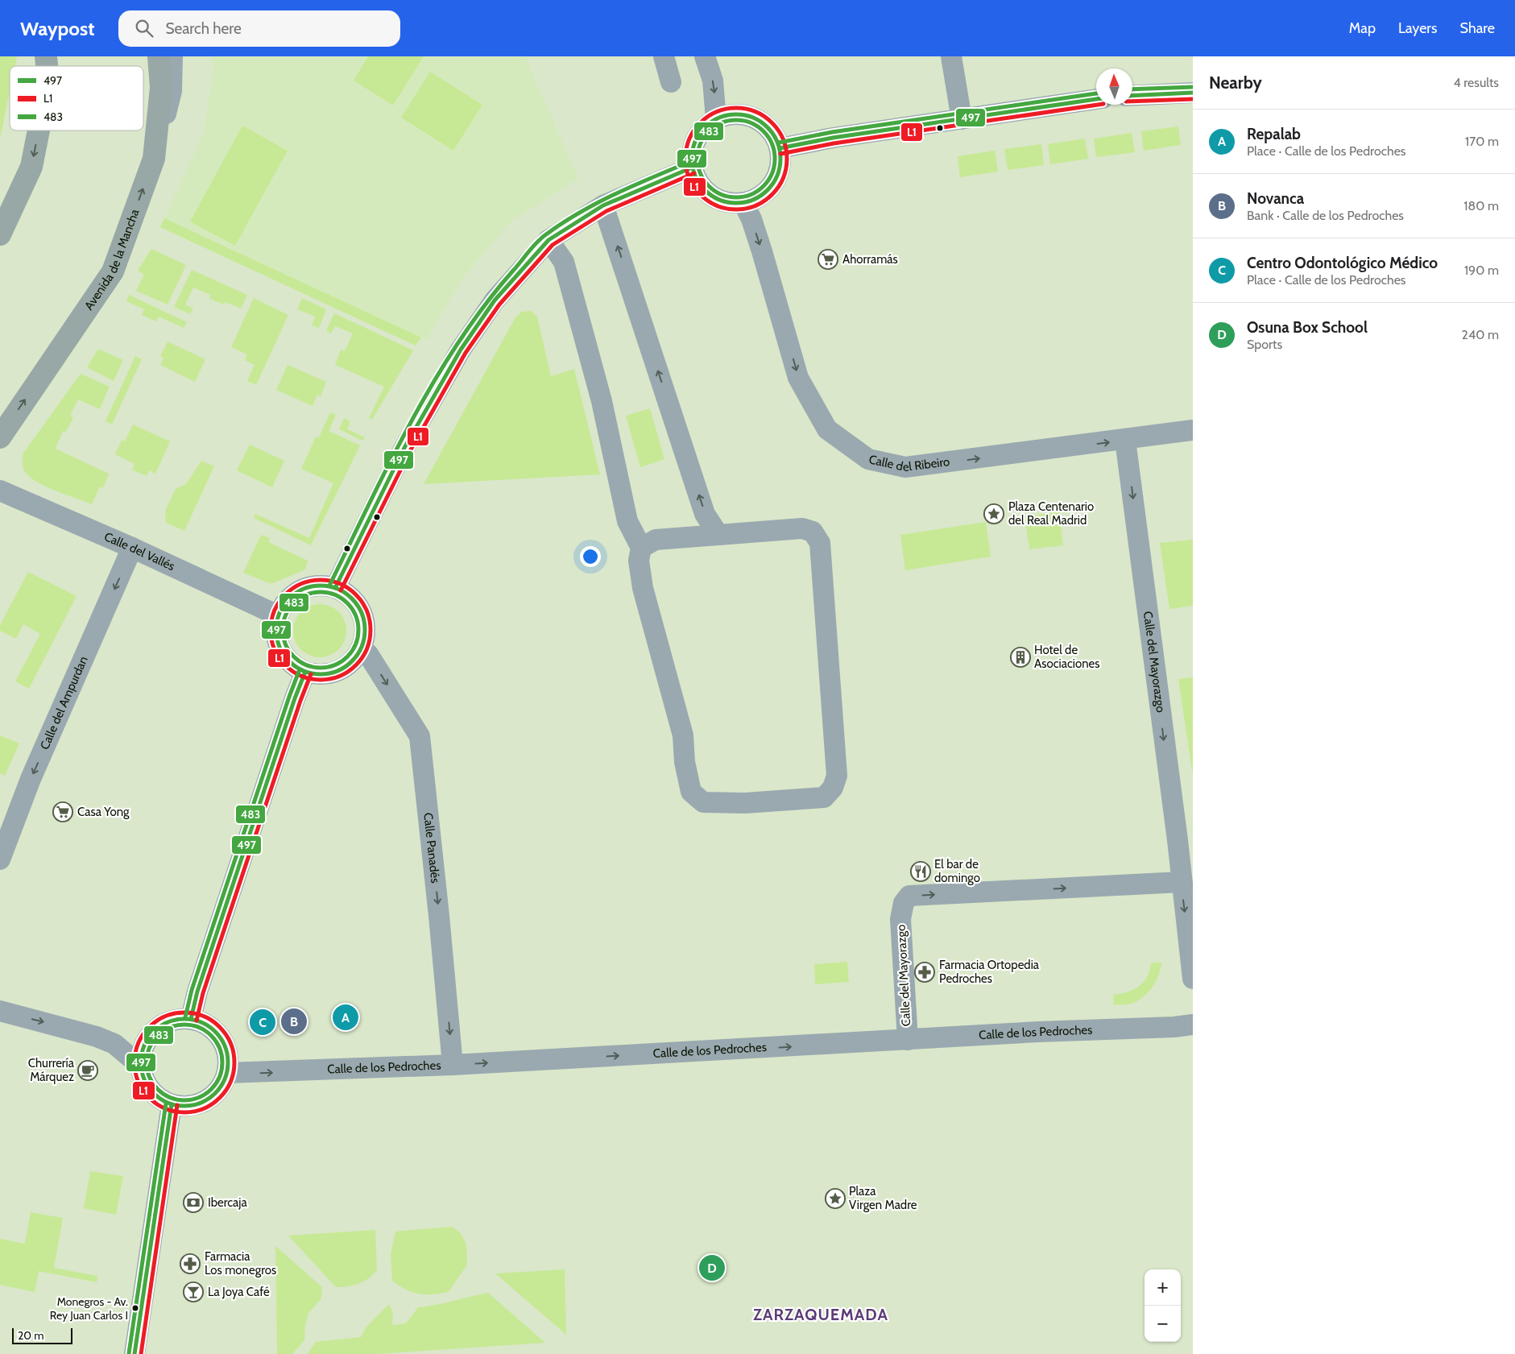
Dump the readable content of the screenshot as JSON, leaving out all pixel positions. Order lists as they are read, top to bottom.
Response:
{
  "streets": {
    "main road": ["Avenida de la Mancha"],
    "street": [
      "Calle del Ribeiro",
      "Calle del Vallés",
      "Calle del Mayorazgo",
      "Calle del Ampurdan",
      "Calle Panadés",
      "Calle de los Pedroches"
    ]
  },
  "crossings": [
    ["Calle del Ribeiro", "Calle del Mayorazgo"],
    ["Calle del Vallés", "Calle del Ampurdan"],
    ["Calle del Vallés", "Calle Panadés"],
    ["Calle del Mayorazgo", "Calle de los Pedroches"],
    ["Calle Panadés", "Calle de los Pedroches"]
  ],
  "one_way": [
    "Calle del Ribeiro",
    "Calle del Ampurdan",
    "Calle Panadés",
    "Calle de los Pedroches"
  ],
  "districts": ["ZARZAQUEMADA"],
  "places": {
    "supermarket": ["Ahorramás", "Casa Yong"],
    "place": ["Plaza Centenario del Real Madrid", "Plaza Virgen Madre"],
    "building": ["Hotel de Asociaciones"],
    "restaurant": ["El bar de domingo"],
    "pharmacy": ["Farmacia Ortopedia Pedroches", "Farmacia Los monegros"],
    "cafe": ["Churrería Márquez"],
    "bank": ["Ibercaja"],
    "bar": ["La Joya Café"],
    "other": ["Monegros - Av. Rey Juan Carlos I"]
  },
  "lines": ["transit line 483", "transit line 497", "transit line L1"],
  "legend": ["497", "L1", "483"],
  "scale_bar": "20 m",
  "north": "top",
  "page": {
    "header": "Waypost",
    "search": "Search here",
    "nav": ["Map", "Layers", "Share"],
    "heading": ["Nearby", "4 results"],
    "list": [
      {
        "mark": "A",
        "name": "Repalab",
        "note": "Place · Calle de los Pedroches",
        "value": "170 m"
      },
      {
        "mark": "B",
        "name": "Novanca",
        "note": "Bank · Calle de los Pedroches",
        "value": "180 m"
      },
      {
        "mark": "C",
        "name": "Centro Odontológico Médico",
        "note": "Place · Calle de los Pedroches",
        "value": "190 m"
      },
      {
        "mark": "D",
        "name": "Osuna Box School",
        "note": "Sports",
        "value": "240 m"
      }
    ],
    "pins": [
      "A",
      "B",
      "C",
      "D"
    ],
    "map_buttons": ["+", "−"],
    "scale": "20 m"
  }
}
